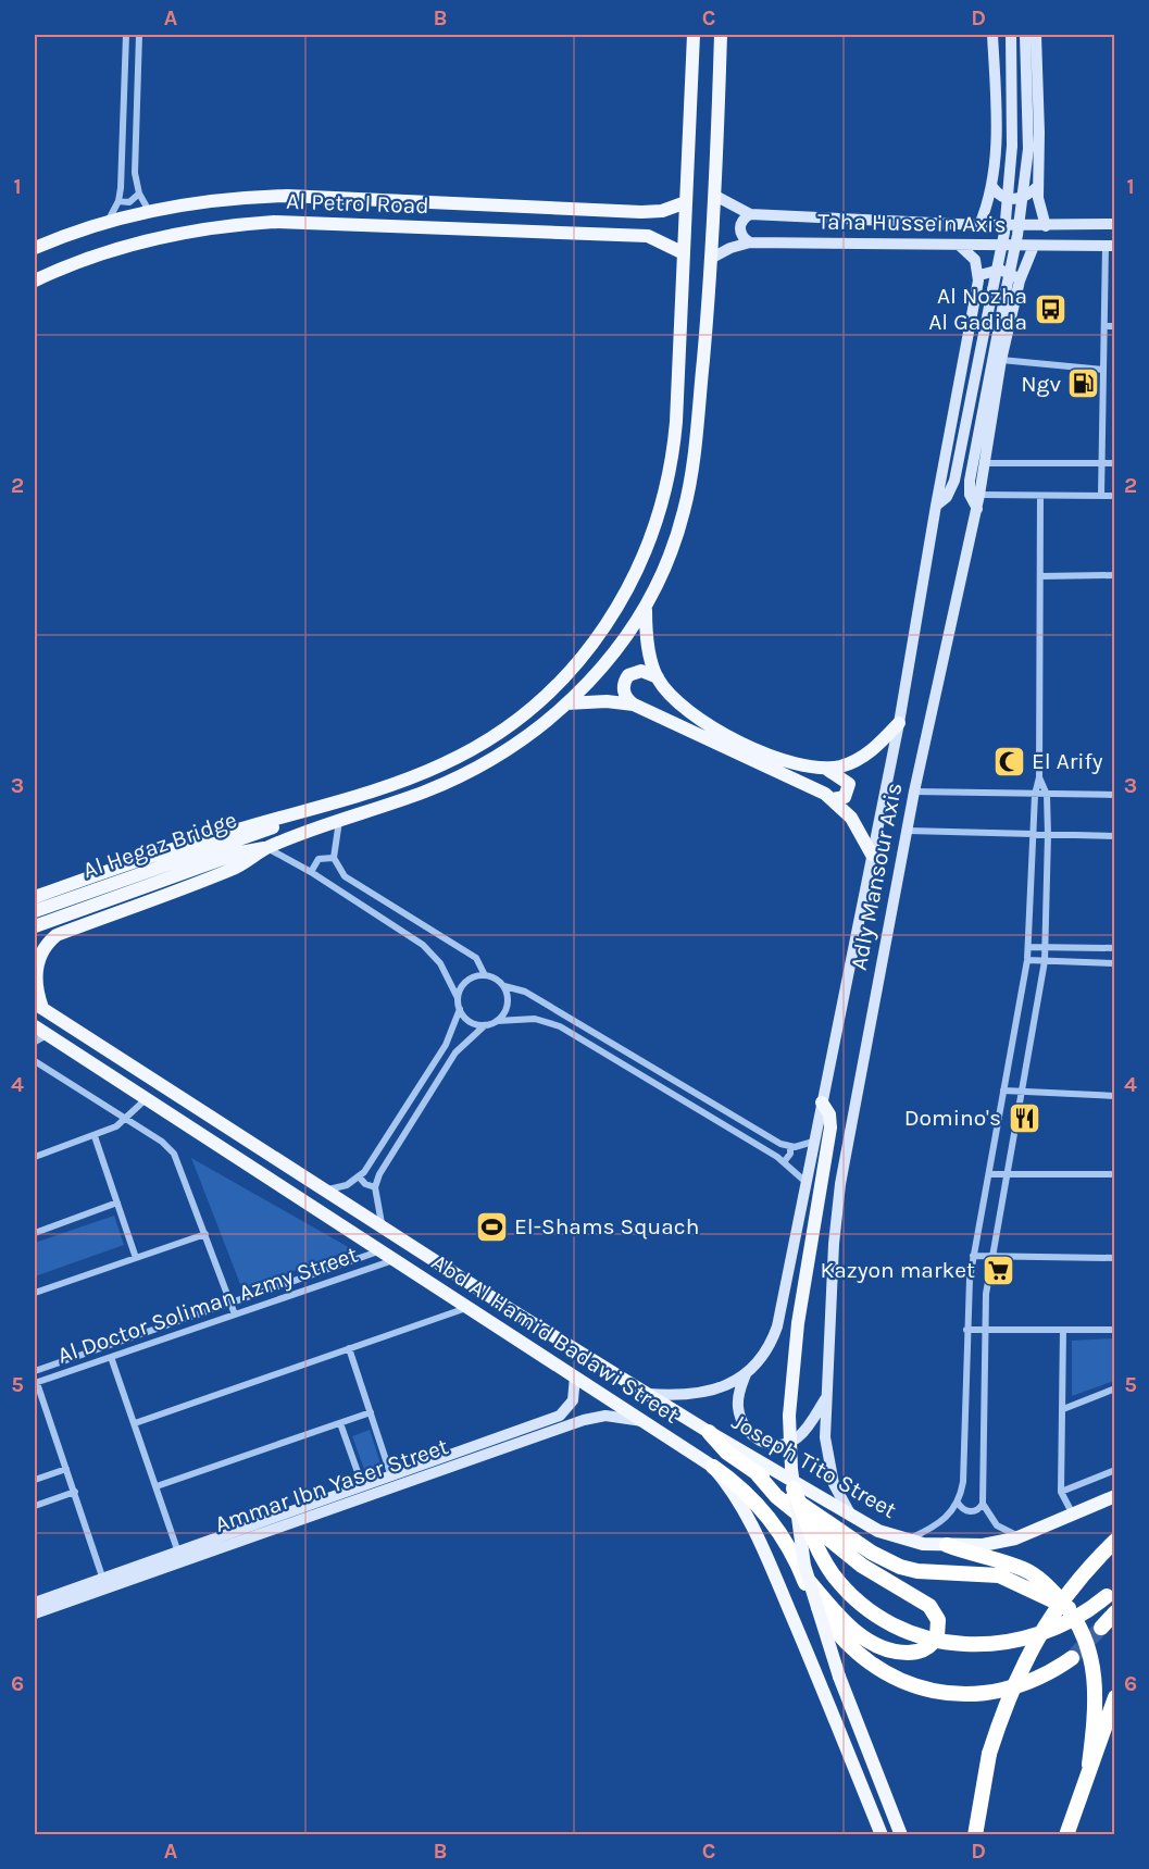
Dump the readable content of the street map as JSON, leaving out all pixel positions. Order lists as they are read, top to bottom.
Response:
{
  "streets": {
    "main road": [
      "Al Petrol Road",
      "Taha Hussein Axis",
      "Al Hegaz Bridge",
      "Adly Mansour Axis",
      "Abd Al Hamid Badawi Street",
      "Joseph Tito Street",
      "Ammar Ibn Yaser Street"
    ],
    "street": ["Al Doctor Soliman Azmy Street"]
  },
  "crossings": [
    ["Taha Hussein Axis", "Adly Mansour Axis"],
    ["Adly Mansour Axis", "Abd Al Hamid Badawi Street"],
    ["Adly Mansour Axis", "Joseph Tito Street"],
    ["Al Doctor Soliman Azmy Street", "Abd Al Hamid Badawi Street"],
    ["Abd Al Hamid Badawi Street", "Joseph Tito Street"],
    ["Abd Al Hamid Badawi Street", "Ammar Ibn Yaser Street"]
  ],
  "places": {
    "bus stop": ["Al Nozha Al Gadida"],
    "fuel station": ["Ngv"],
    "mosque": ["El Arify"],
    "restaurant": ["Domino's"],
    "sports": ["El-Shams Squach"],
    "supermarket": ["Kazyon market"]
  },
  "grid": {
    "columns": [
      "A",
      "B",
      "C",
      "D"
    ],
    "rows": [
      "1",
      "2",
      "3",
      "4",
      "5",
      "6"
    ]
  }
}
